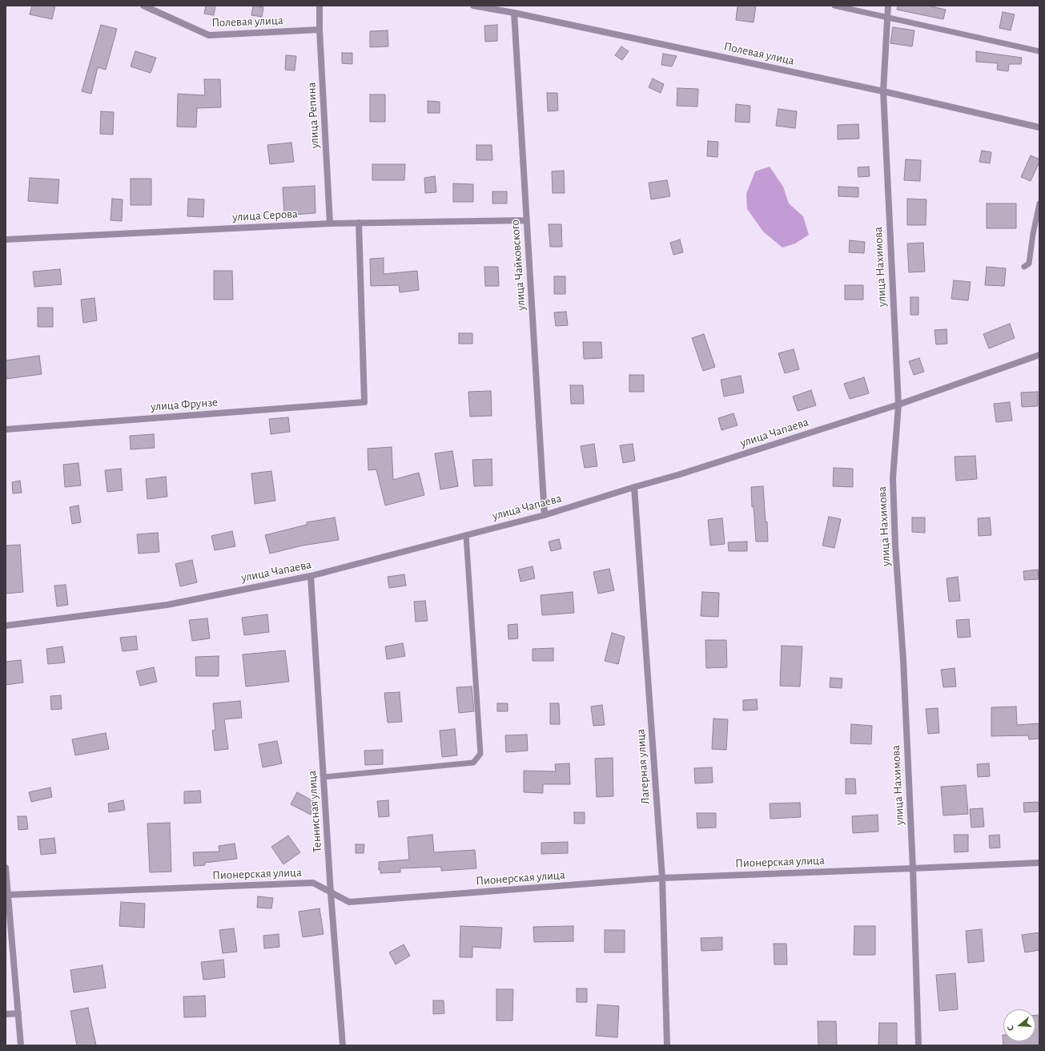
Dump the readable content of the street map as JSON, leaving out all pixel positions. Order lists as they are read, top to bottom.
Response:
{
  "streets": {
    "street": [
      "Полевая улица",
      "улица Репина",
      "улица Серова",
      "улица Чайковского",
      "улица Нахимова",
      "улица Фрунзе",
      "улица Чапаева",
      "Лагерная улица",
      "Теннисная улица",
      "Пионерская улица"
    ]
  },
  "crossings": [
    ["Полевая улица", "улица Репина"],
    ["Полевая улица", "улица Чайковского"],
    ["Полевая улица", "улица Нахимова"],
    ["улица Репина", "улица Серова"],
    ["улица Серова", "улица Чайковского"],
    ["улица Серова", "улица Фрунзе"],
    ["улица Чайковского", "улица Чапаева"],
    ["улица Нахимова", "улица Чапаева"],
    ["улица Нахимова", "Пионерская улица"],
    ["улица Чапаева", "Лагерная улица"],
    ["улица Чапаева", "Теннисная улица"],
    ["Лагерная улица", "Пионерская улица"],
    ["Теннисная улица", "Пионерская улица"]
  ],
  "north": "left"
}
